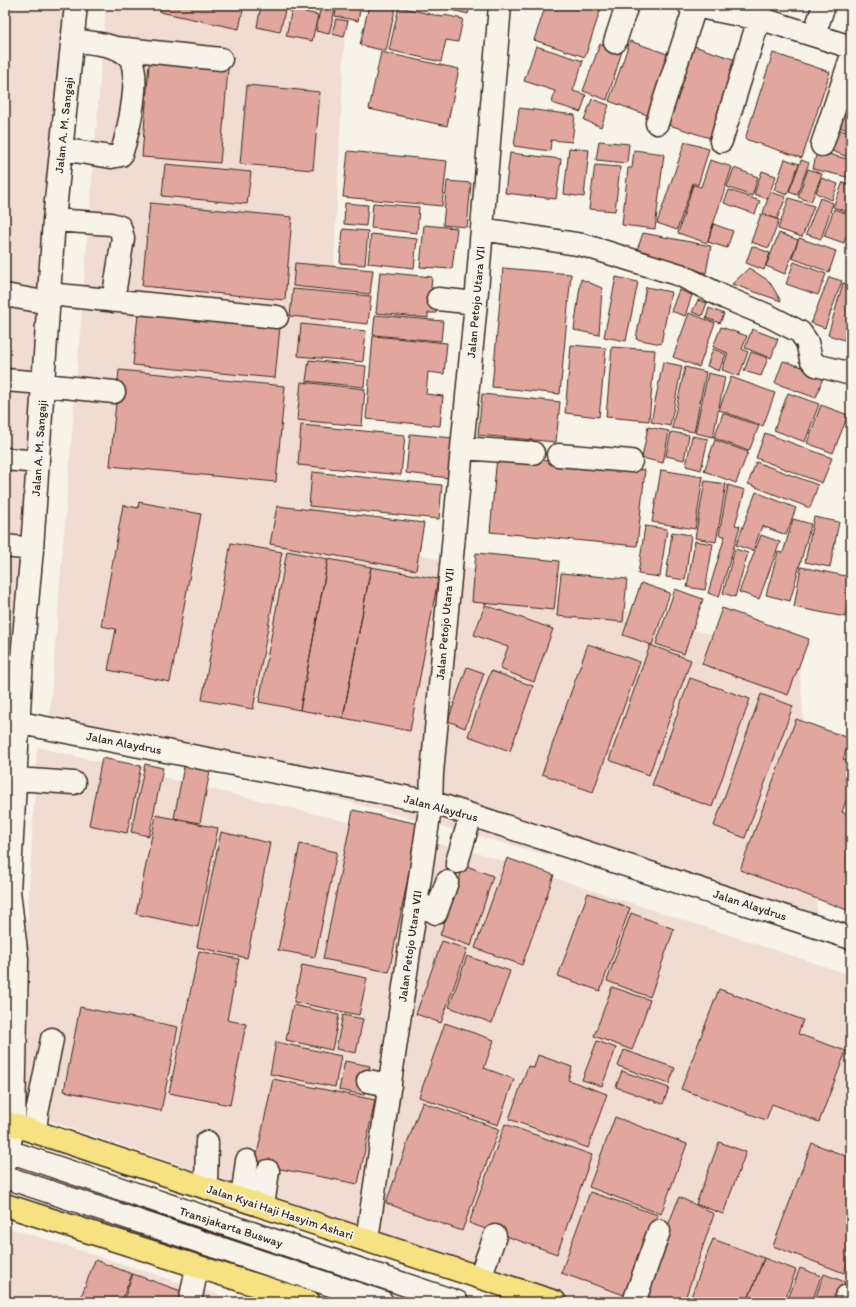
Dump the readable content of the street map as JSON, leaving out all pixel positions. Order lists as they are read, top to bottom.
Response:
{
  "streets": {
    "main road": ["Jalan Kyai Haji Hasyim Ashari"],
    "street": [
      "Jalan A. M. Sangaji",
      "Jalan Petojo Utara VII",
      "Jalan Alaydrus",
      "Transjakarta Busway"
    ]
  },
  "crossings": [
    ["Jalan A. M. Sangaji", "Jalan Alaydrus"],
    ["Jalan A. M. Sangaji", "Jalan Kyai Haji Hasyim Ashari"],
    ["Jalan A. M. Sangaji", "Transjakarta Busway"],
    ["Jalan Petojo Utara VII", "Jalan Alaydrus"],
    ["Jalan Petojo Utara VII", "Jalan Kyai Haji Hasyim Ashari"]
  ]
}
